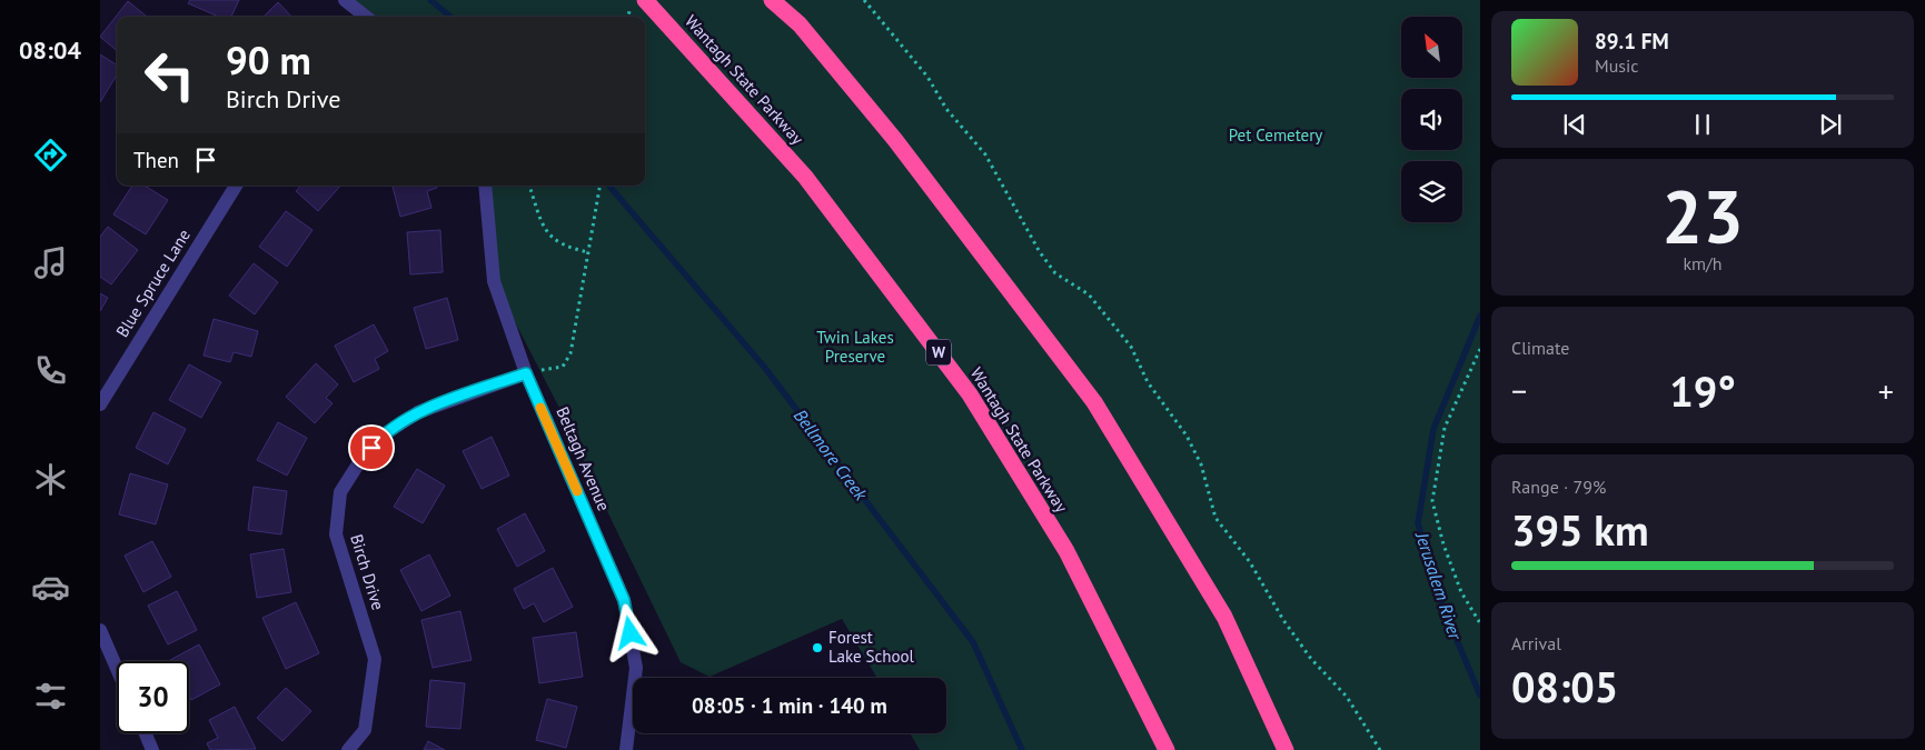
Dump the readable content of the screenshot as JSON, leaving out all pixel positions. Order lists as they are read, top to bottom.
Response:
{
  "streets": {
    "highway": ["Wantagh State Parkway", "W"],
    "street": ["Blue Spruce Lane", "Beltagh Avenue", "Birch Drive"]
  },
  "crossings": [
    ["Beltagh Avenue", "Birch Drive"]
  ],
  "water": ["Bellmore Creek", "Jerusalem River"],
  "parks": ["Pet Cemetery", "Twin Lakes Preserve"],
  "places": ["Forest Lake School"],
  "north": "top left",
  "page": {
    "tabs": "08:04",
    "turn": ["90 m", "Birch Drive"],
    "song": ["89.1 FM", "Music"],
    "then": "Then",
    "tile": [
      ["23", "km/h"],
      "Climate",
      ["Range · 79%", "395 km"],
      ["Arrival", "08:05"]
    ],
    "heat": ["−", "19°", "+"],
    "limit": "30",
    "trip": "08:05 · 1 min · 140 m"
  }
}
